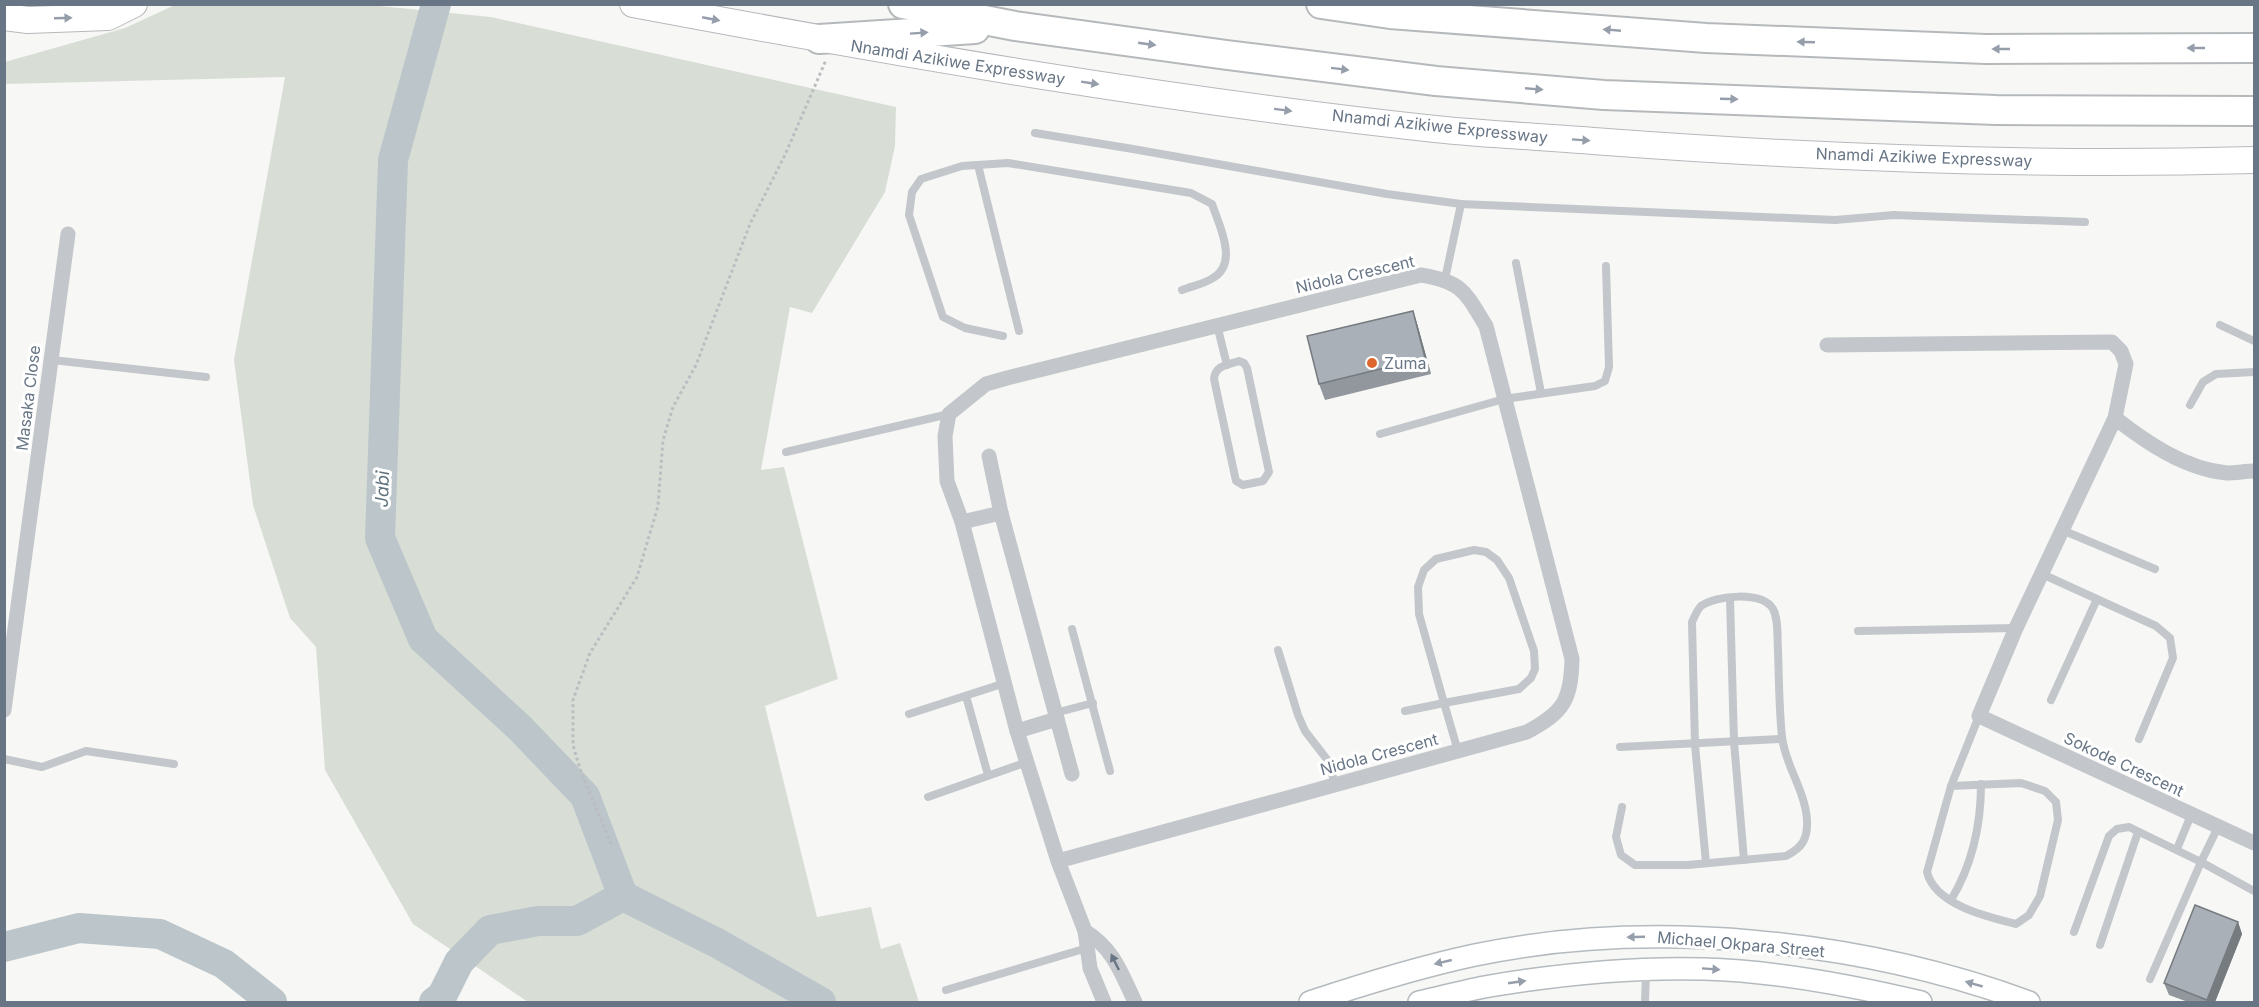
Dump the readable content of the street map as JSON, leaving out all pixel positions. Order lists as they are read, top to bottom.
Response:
{
  "streets": {
    "highway": ["Nnamdi Azikiwe Expressway"],
    "main road": ["Michael Okpara Street"],
    "street": ["Nidola Crescent", "Masaka Close", "Sokode Crescent"]
  },
  "water": ["Jabi"],
  "places": ["Zuma"]
}
